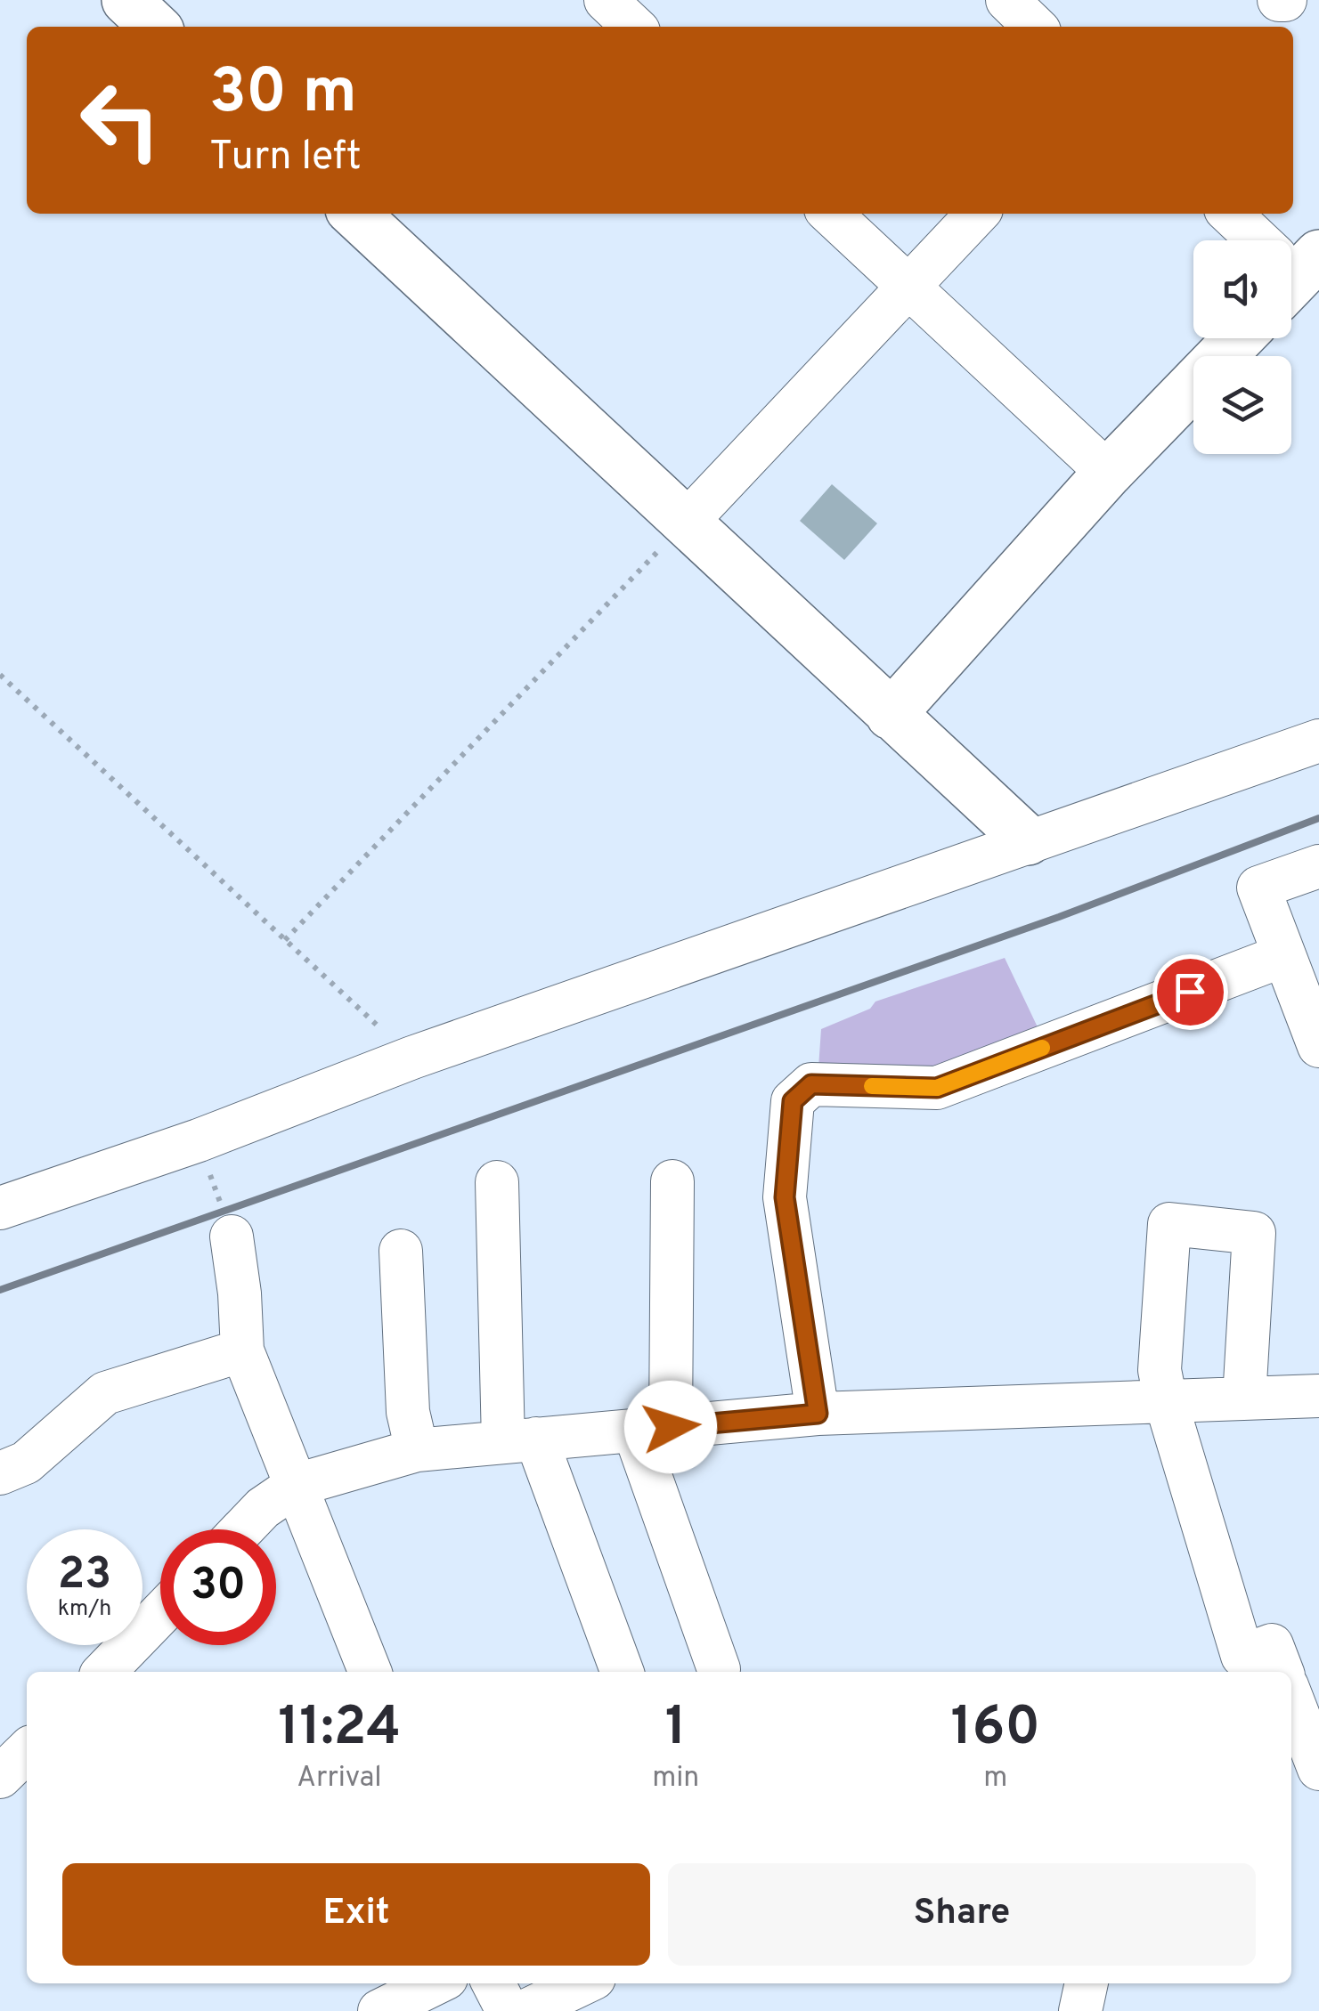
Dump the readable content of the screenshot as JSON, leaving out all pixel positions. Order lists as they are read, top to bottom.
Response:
{
  "page": {
    "turn": ["30 m", "Turn left"],
    "speed": "23 km/h",
    "limit": "30",
    "eta": [
      "11:24",
      "Arrival",
      "1",
      "min",
      "160",
      "m"
    ],
    "buttons": ["Exit", "Share"]
  }
}
